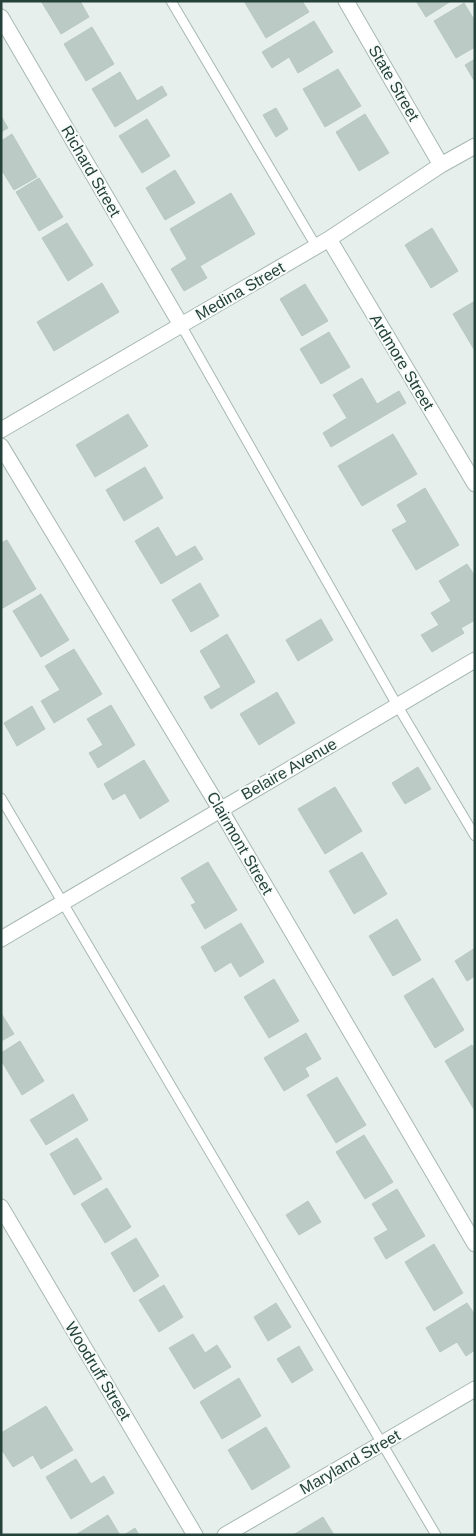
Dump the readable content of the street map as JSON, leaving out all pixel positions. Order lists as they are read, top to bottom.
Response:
{
  "streets": {
    "street": [
      "State Street",
      "Richard Street",
      "Medina Street",
      "Ardmore Street",
      "Belaire Avenue",
      "Clairmont Street",
      "Woodruff Street",
      "Maryland Street"
    ]
  },
  "crossings": [
    ["State Street", "Medina Street"],
    ["Richard Street", "Medina Street"],
    ["Medina Street", "Ardmore Street"],
    ["Belaire Avenue", "Clairmont Street"]
  ]
}
